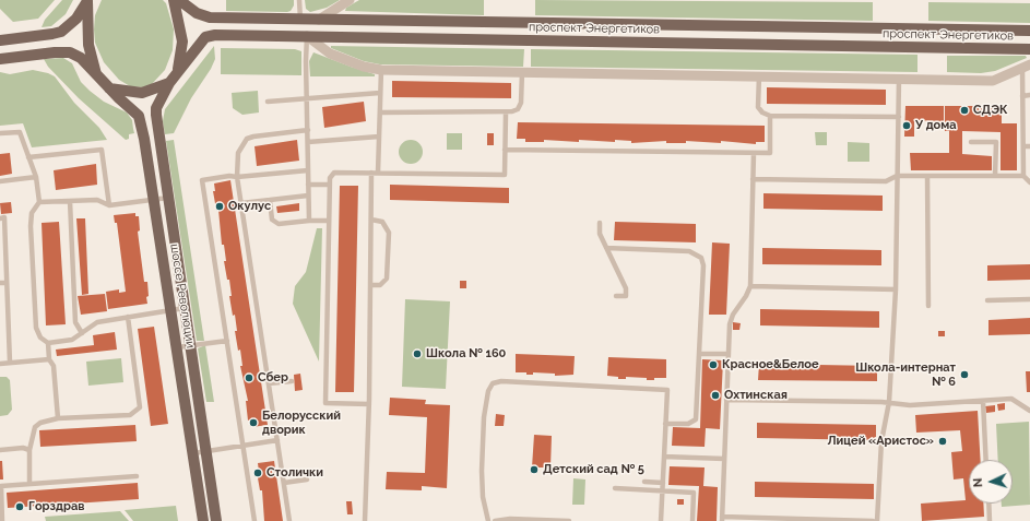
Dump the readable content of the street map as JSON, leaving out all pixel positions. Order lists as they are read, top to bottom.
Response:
{
  "streets": {
    "main road": ["проспект Энергетиков", "шоссе Революции"]
  },
  "crossings": [
    ["проспект Энергетиков", "шоссе Революции"]
  ],
  "places": [
    "СДЭК",
    "У дома",
    "Окулус",
    "Школа № 160",
    "Красное&Белое",
    "Школа-интернат № 6",
    "Сбер",
    "Охтинская",
    "Белорусский дворик",
    "Лицей «Аристос»",
    "Детский сад № 5",
    "Столички",
    "Горздрав"
  ],
  "north": "left"
}
